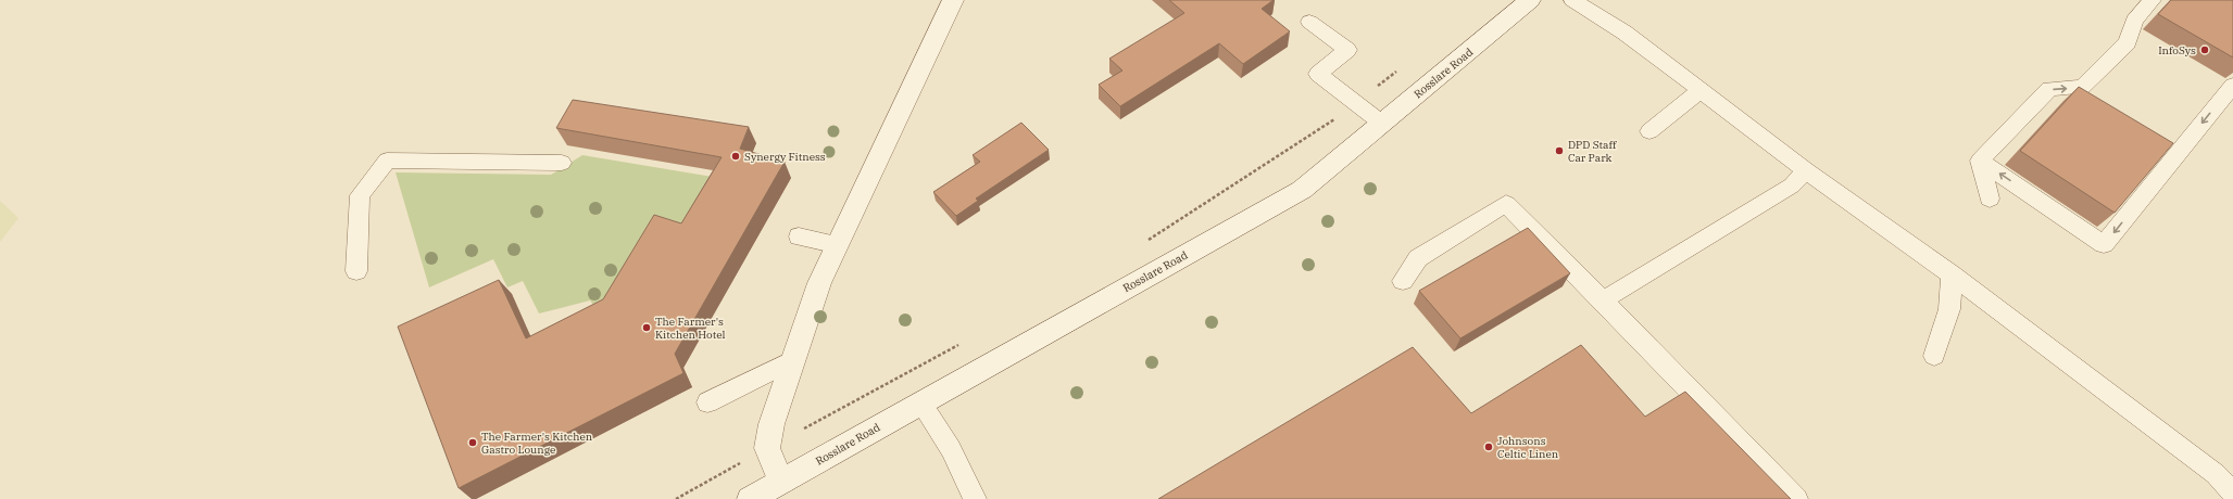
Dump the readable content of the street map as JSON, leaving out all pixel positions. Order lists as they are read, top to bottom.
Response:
{
  "streets": {
    "main road": ["Rosslare Road"]
  },
  "places": [
    "InfoSys",
    "DPD Staff Car Park",
    "Synergy Fitness",
    "The Farmer's Kitchen Hotel",
    "The Farmer's Kitchen Gastro Lounge",
    "Johnsons Celtic Linen"
  ]
}
